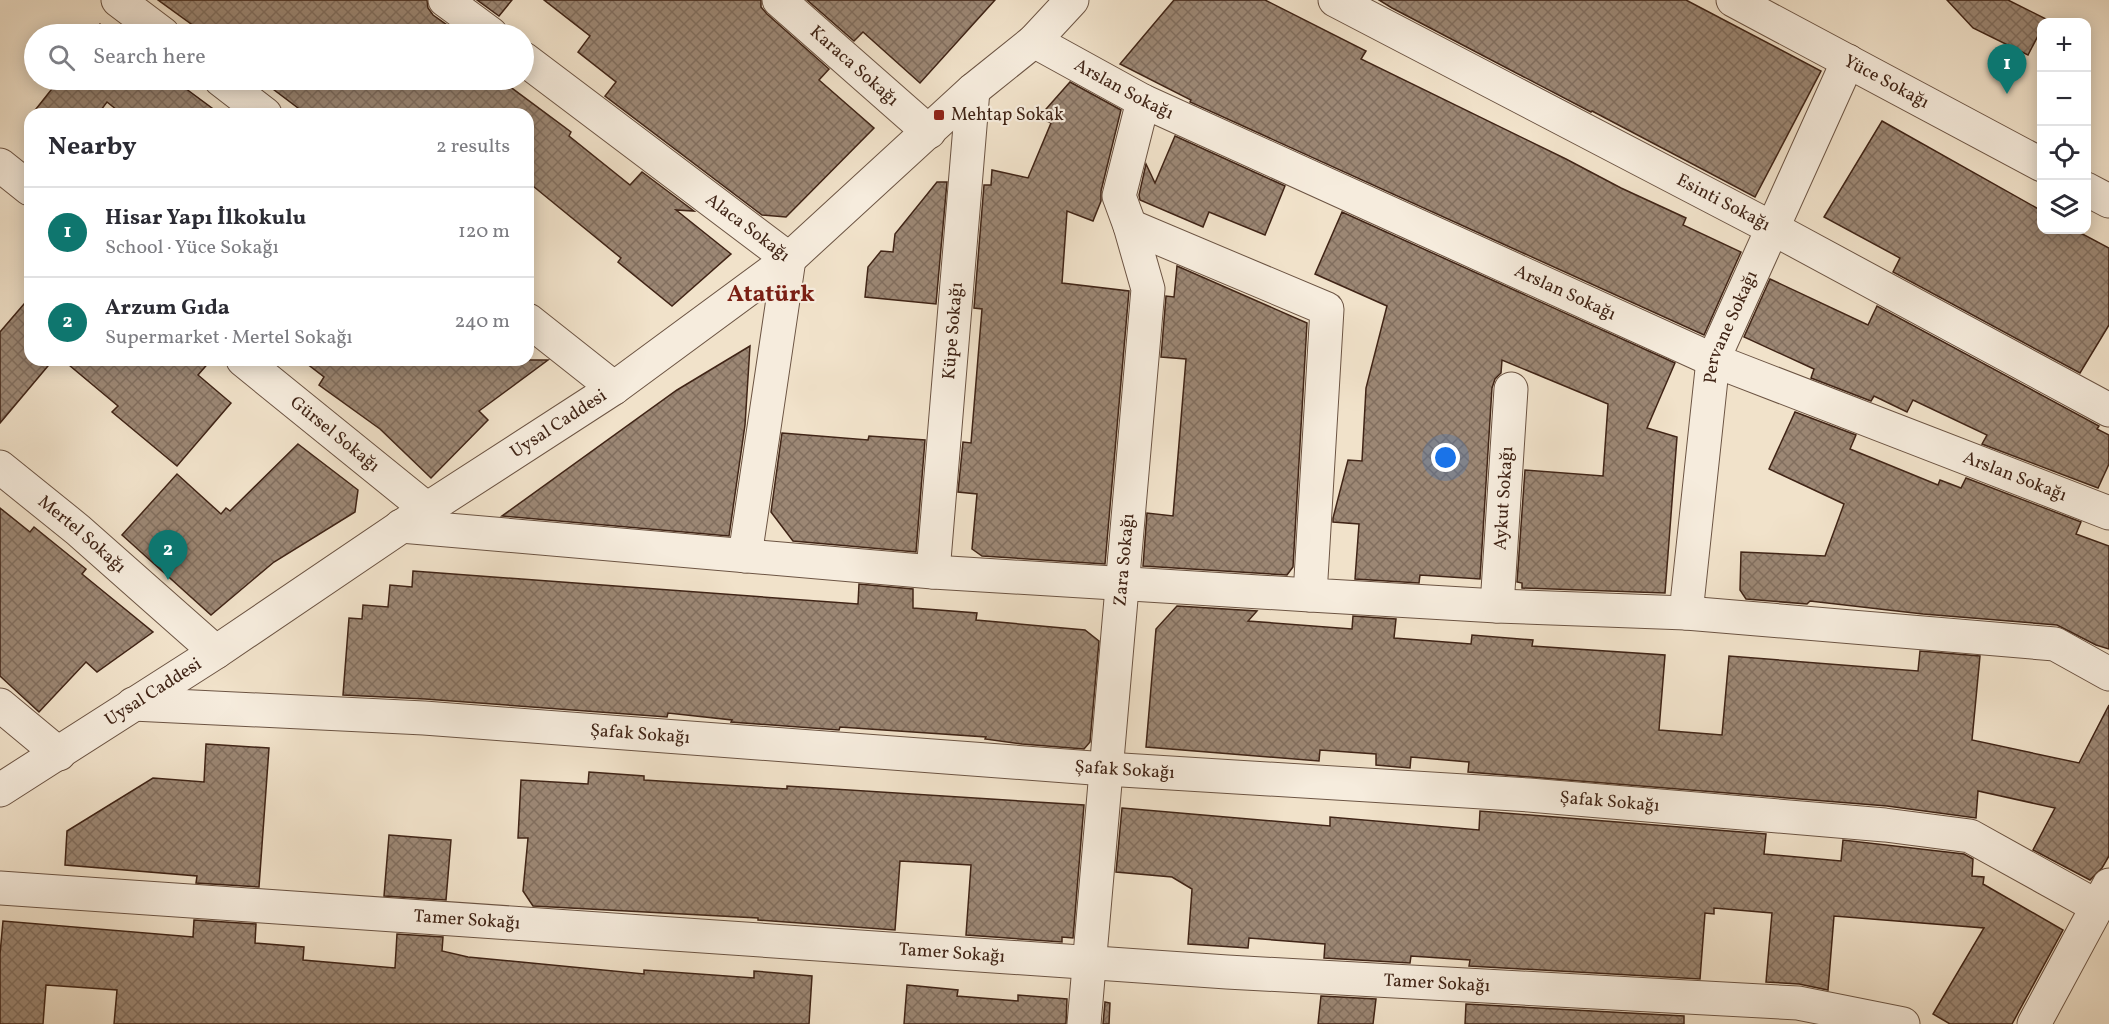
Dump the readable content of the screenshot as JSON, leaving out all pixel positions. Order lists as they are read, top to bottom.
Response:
{
  "streets": {
    "street": [
      "Karaca Sokağı",
      "Yüce Sokağı",
      "Arslan Sokağı",
      "Esinti Sokağı",
      "Alaca Sokağı",
      "Pervane Sokağı",
      "Küpe Sokağı",
      "Uysal Caddesi",
      "Gürsel Sokağı",
      "Aykut Sokağı",
      "Mertel Sokağı",
      "Zara Sokağı",
      "Şafak Sokağı",
      "Tamer Sokağı"
    ]
  },
  "crossings": [
    ["Karaca Sokağı", "Uysal Caddesi"],
    ["Yüce Sokağı", "Pervane Sokağı"],
    ["Arslan Sokağı", "Pervane Sokağı"],
    ["Arslan Sokağı", "Uysal Caddesi"],
    ["Arslan Sokağı", "Zara Sokağı"],
    ["Esinti Sokağı", "Pervane Sokağı"],
    ["Alaca Sokağı", "Uysal Caddesi"],
    ["Küpe Sokağı", "Uysal Caddesi"],
    ["Uysal Caddesi", "Gürsel Sokağı"],
    ["Uysal Caddesi", "Mertel Sokağı"],
    ["Uysal Caddesi", "Şafak Sokağı"],
    ["Zara Sokağı", "Şafak Sokağı"],
    ["Zara Sokağı", "Tamer Sokağı"]
  ],
  "districts": ["Atatürk"],
  "places": {
    "transit": ["Mehtap Sokak"]
  },
  "page": {
    "map_buttons": ["+", "−"],
    "search": "Search here",
    "pins": ["1", "2"],
    "heading": ["Nearby", "2 results"],
    "list": [
      {
        "mark": "1",
        "name": "Hisar Yapı İlkokulu",
        "note": "School · Yüce Sokağı",
        "value": "120 m"
      },
      {
        "mark": "2",
        "name": "Arzum Gıda",
        "note": "Supermarket · Mertel Sokağı",
        "value": "240 m"
      }
    ]
  }
}
